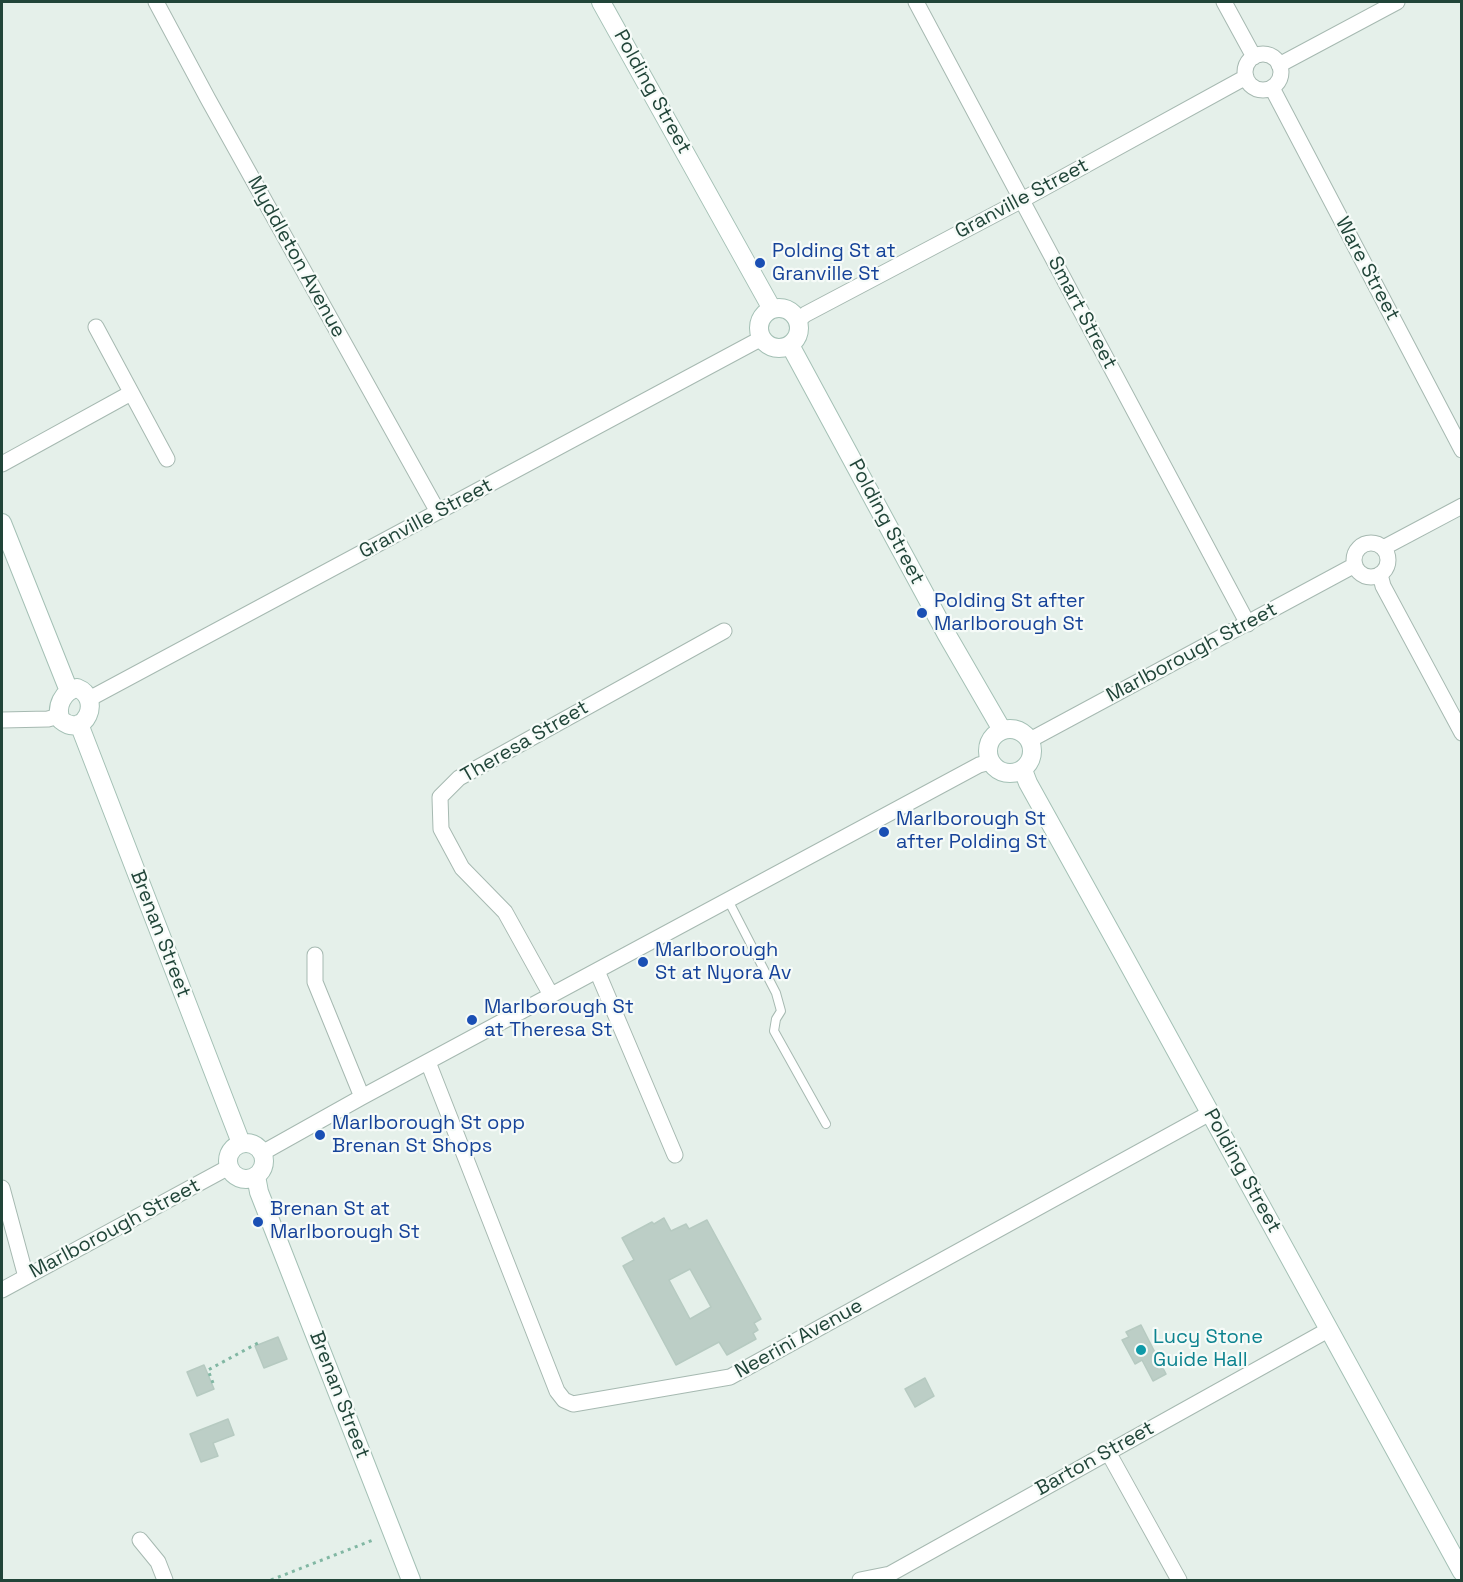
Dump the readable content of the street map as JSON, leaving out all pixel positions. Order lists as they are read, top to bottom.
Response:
{
  "streets": {
    "main road": ["Polding Street", "Brenan Street"],
    "street": [
      "Granville Street",
      "Myddleton Avenue",
      "Ware Street",
      "Smart Street",
      "Marlborough Street",
      "Theresa Street",
      "Neerini Avenue",
      "Barton Street"
    ]
  },
  "crossings": [
    ["Polding Street", "Granville Street"],
    ["Polding Street", "Marlborough Street"],
    ["Polding Street", "Neerini Avenue"],
    ["Polding Street", "Barton Street"],
    ["Granville Street", "Myddleton Avenue"],
    ["Granville Street", "Ware Street"],
    ["Granville Street", "Smart Street"],
    ["Granville Street", "Brenan Street"],
    ["Smart Street", "Marlborough Street"],
    ["Marlborough Street", "Brenan Street"]
  ],
  "places": [
    "Polding St at Granville St",
    "Polding St after Marlborough St",
    "Marlborough St after Polding St",
    "Marlborough St at Nyora Av",
    "Marlborough St at Theresa St",
    "Marlborough St opp Brenan St Shops",
    "Brenan St at Marlborough St",
    "Lucy Stone Guide Hall"
  ]
}
